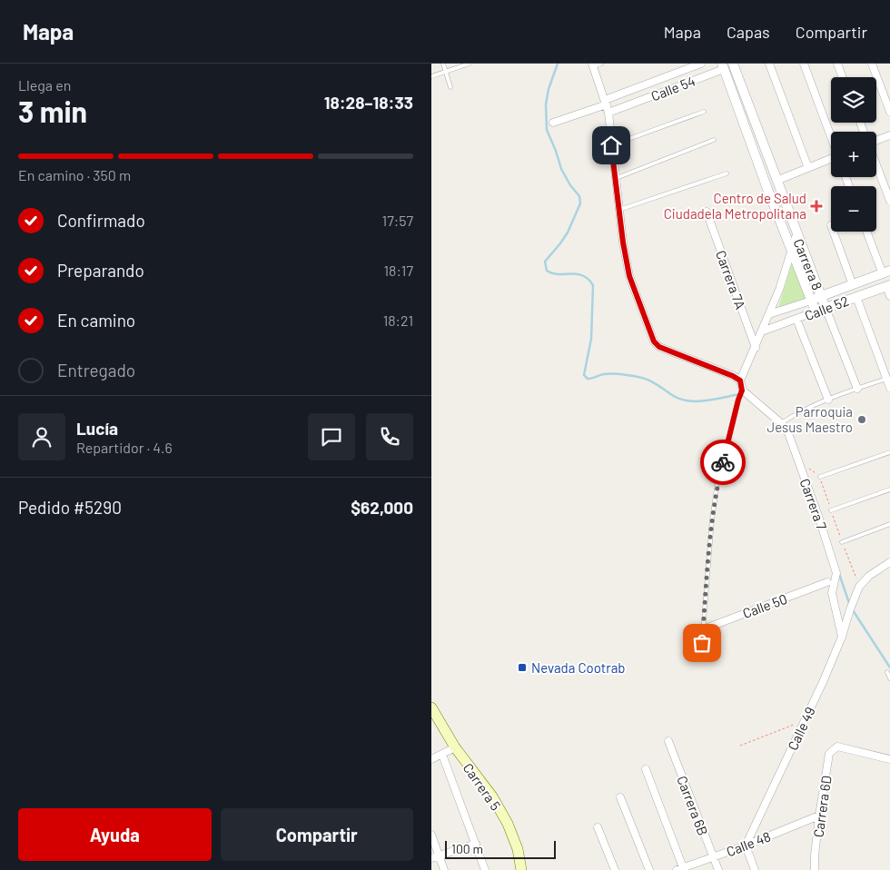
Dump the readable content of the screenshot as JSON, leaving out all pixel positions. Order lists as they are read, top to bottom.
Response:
{
  "streets": {
    "main road": ["Carrera 5"],
    "street": [
      "Calle 54",
      "Carrera 8",
      "Carrera 7A",
      "Calle 52",
      "Carrera 7",
      "Calle 50",
      "Calle 49",
      "Carrera 6B",
      "Carrera 6D",
      "Calle 48"
    ]
  },
  "crossings": [
    ["Calle 54", "Carrera 8"],
    ["Carrera 8", "Calle 52"],
    ["Carrera 7", "Calle 49"],
    ["Calle 49", "Calle 48"],
    ["Carrera 6B", "Calle 48"],
    ["Carrera 6D", "Calle 48"]
  ],
  "places": {
    "health": ["Centro de Salud Ciudadela Metropolitana"],
    "other": ["Parroquia Jesus Maestro"],
    "transit": ["Nevada Cootrab"]
  },
  "scale_bar": "100 m",
  "page": {
    "header": "Mapa",
    "nav": ["Mapa", "Capas", "Compartir"],
    "heading": ["3 min", "Llega en", "18:28–18:33"],
    "panel": [
      "Lucía",
      "Repartidor · 4.6",
      "Pedido #5290",
      "$62,000"
    ],
    "map_buttons": ["+", "−"],
    "bar": "En camino · 350 m",
    "list": [
      ["Confirmado", "17:57"],
      ["Preparando", "18:17"],
      ["En camino", "18:21"],
      "Entregado"
    ],
    "buttons": ["Ayuda", "Compartir"],
    "scale": "100 m"
  }
}
